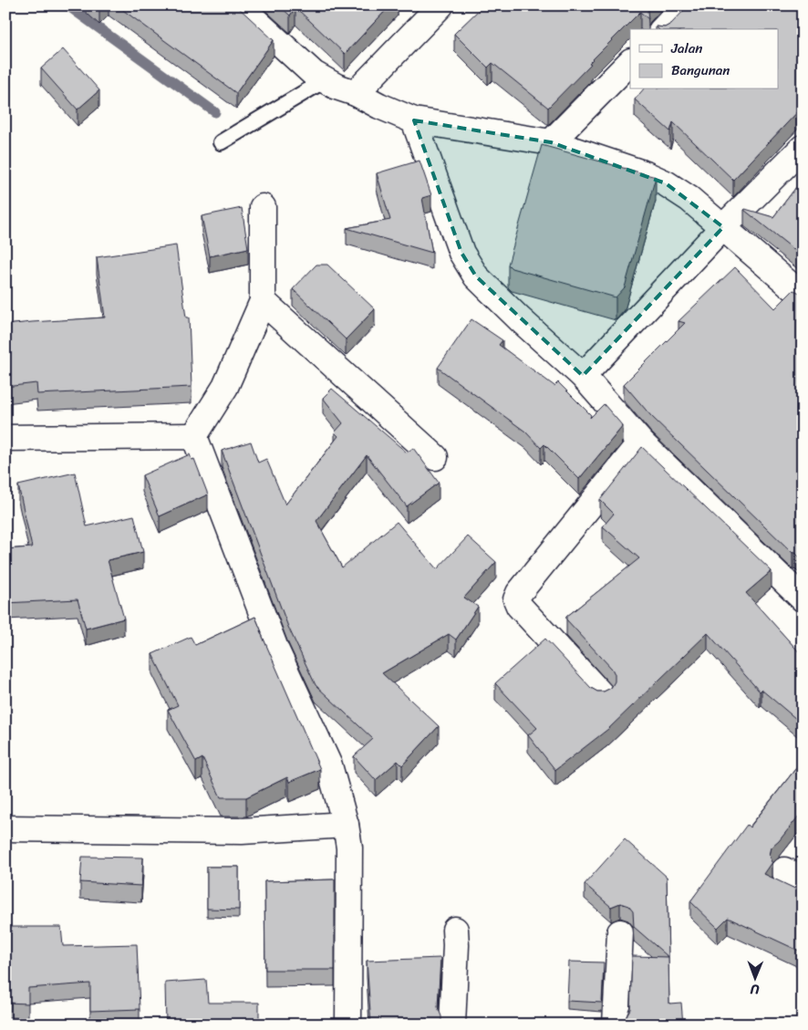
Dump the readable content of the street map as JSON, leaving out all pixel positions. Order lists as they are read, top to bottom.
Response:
{
  "legend": ["Jalan", "Bangunan"],
  "north": "bottom"
}
